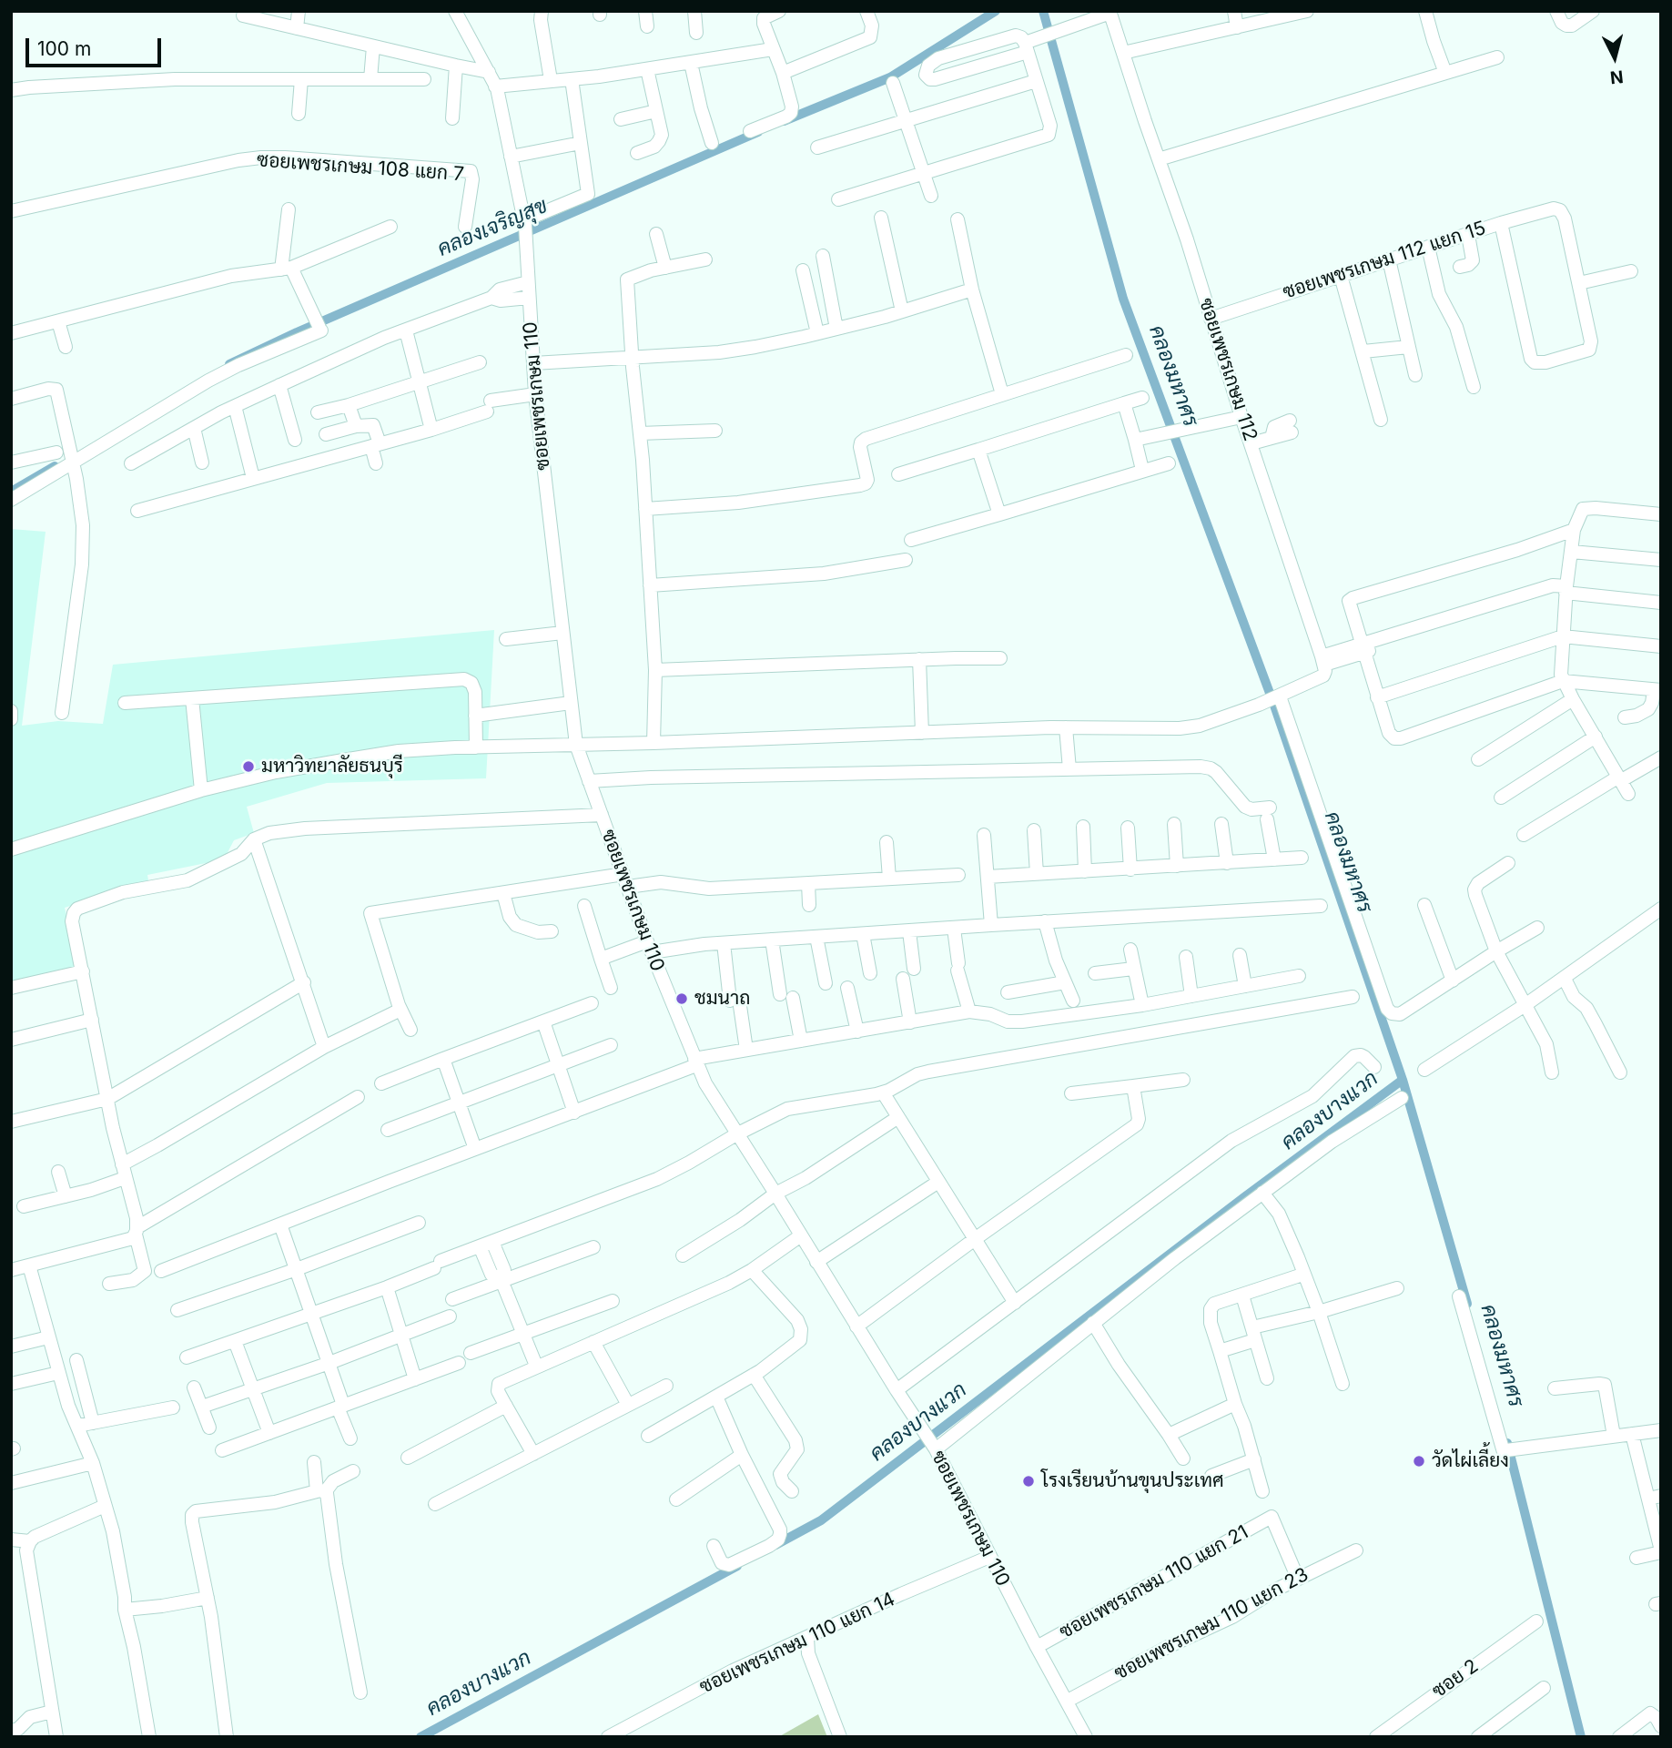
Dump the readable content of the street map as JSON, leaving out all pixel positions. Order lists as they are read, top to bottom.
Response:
{
  "streets": {
    "street": [
      "ซอยเพชรเกษม 108 แยก 7",
      "ซอยเพชรเกษม 112 แยก 15",
      "ซอยเพชรเกษม 112",
      "ซอยเพชรเกษม 110",
      "ซอยเพชรเกษม 110 แยก 21",
      "ซอยเพชรเกษม 110 แยก 23",
      "ซอยเพชรเกษม 110 แยก 14",
      "ซอย 2"
    ]
  },
  "crossings": [
    ["ซอยเพชรเกษม 112 แยก 15", "ซอยเพชรเกษม 112"],
    ["ซอยเพชรเกษม 110", "ซอยเพชรเกษม 110 แยก 21"],
    ["ซอยเพชรเกษม 110", "ซอยเพชรเกษม 110 แยก 23"],
    ["ซอยเพชรเกษม 110", "ซอยเพชรเกษม 110 แยก 14"],
    ["ซอยเพชรเกษม 110 แยก 21", "ซอยเพชรเกษม 110 แยก 23"]
  ],
  "water": ["คลองเจริญสุข", "คลองมหาศร", "คลองบางแวก"],
  "places": [
    "มหาวิทยาลัยธนบุรี",
    "ชมนาถ",
    "วัดไผ่เลี้ยง",
    "โรงเรียนบ้านขุนประเทศ"
  ],
  "scale_bar": "100 m",
  "north": "bottom"
}
